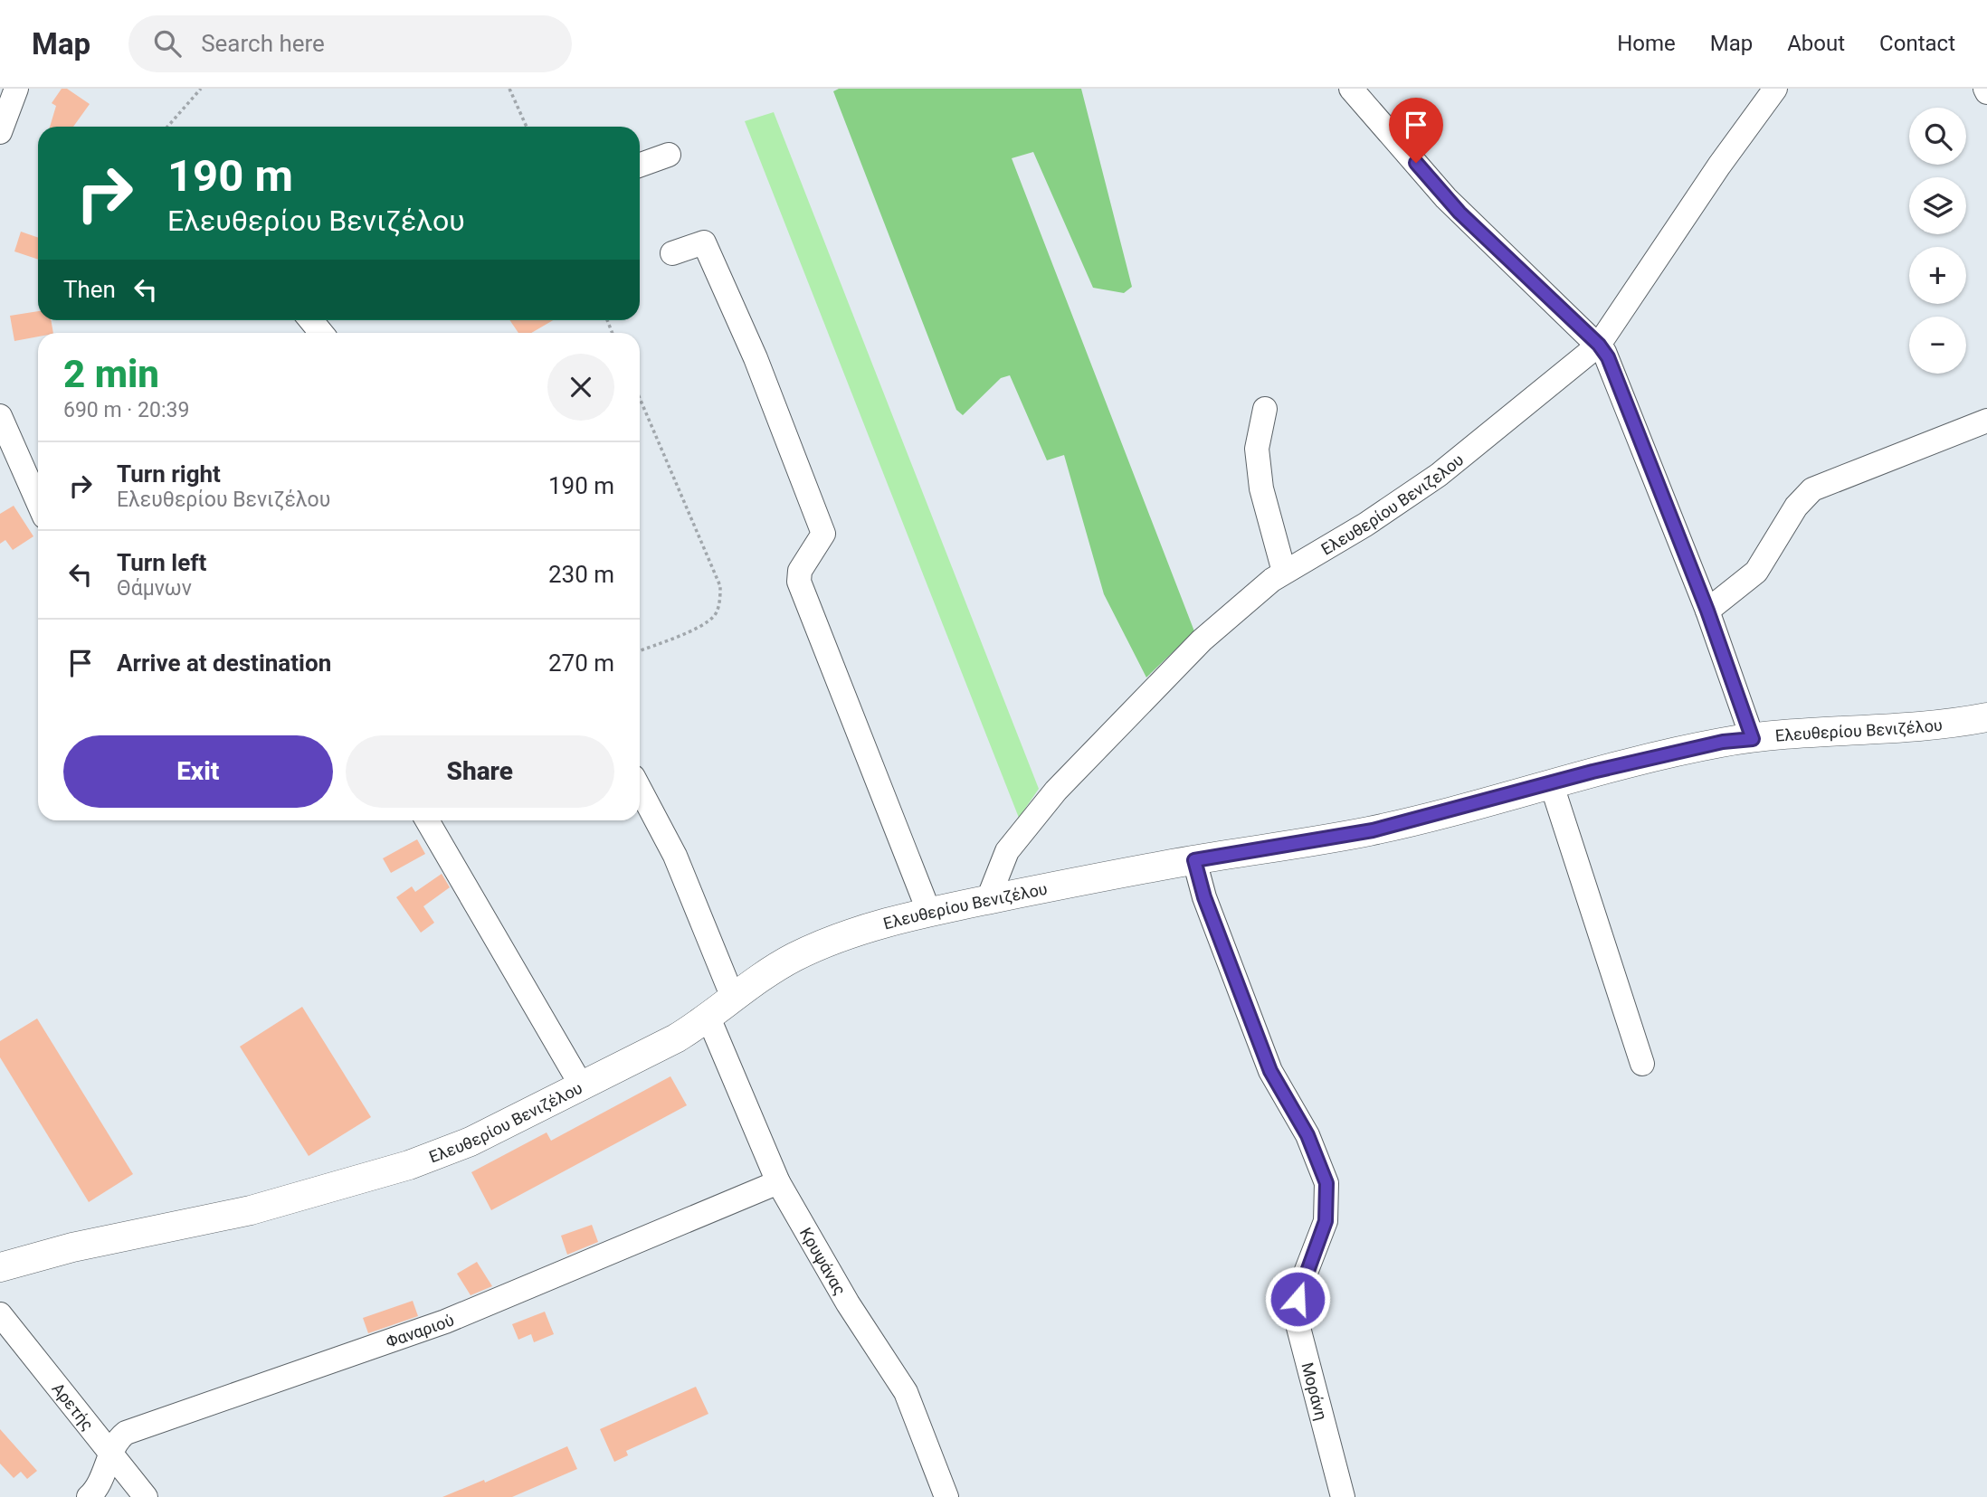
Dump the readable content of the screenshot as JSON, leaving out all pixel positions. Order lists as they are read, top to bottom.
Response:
{
  "streets": {
    "main road": ["Ελευθερίου Βενιζέλου"],
    "street": [
      "Ελευθερίου Βενιζελου",
      "Κρυψάνας",
      "Φαναριού",
      "Μοράνη",
      "Αρετής"
    ]
  },
  "crossings": [
    ["Ελευθερίου Βενιζελου", "Ελευθερίου Βενιζέλου"],
    ["Ελευθερίου Βενιζέλου", "Κρυψάνας"],
    ["Ελευθερίου Βενιζέλου", "Μοράνη"],
    ["Κρυψάνας", "Φαναριού"],
    ["Φαναριού", "Αρετής"]
  ],
  "page": {
    "header": "Map",
    "search": "Search here",
    "nav": [
      "Home",
      "Map",
      "About",
      "Contact"
    ],
    "map_buttons": ["+", "−"],
    "turn": ["190 m", "Ελευθερίου Βενιζέλου"],
    "then": "Then",
    "heading": ["2 min", "690 m · 20:39"],
    "list": [
      {
        "name": "Turn right",
        "note": "Ελευθερίου Βενιζέλου",
        "value": "190 m"
      },
      {
        "name": "Turn left",
        "note": "Θάμνων",
        "value": "230 m"
      },
      {
        "name": "Arrive at destination",
        "value": "270 m"
      }
    ],
    "buttons": ["Exit", "Share"]
  }
}
